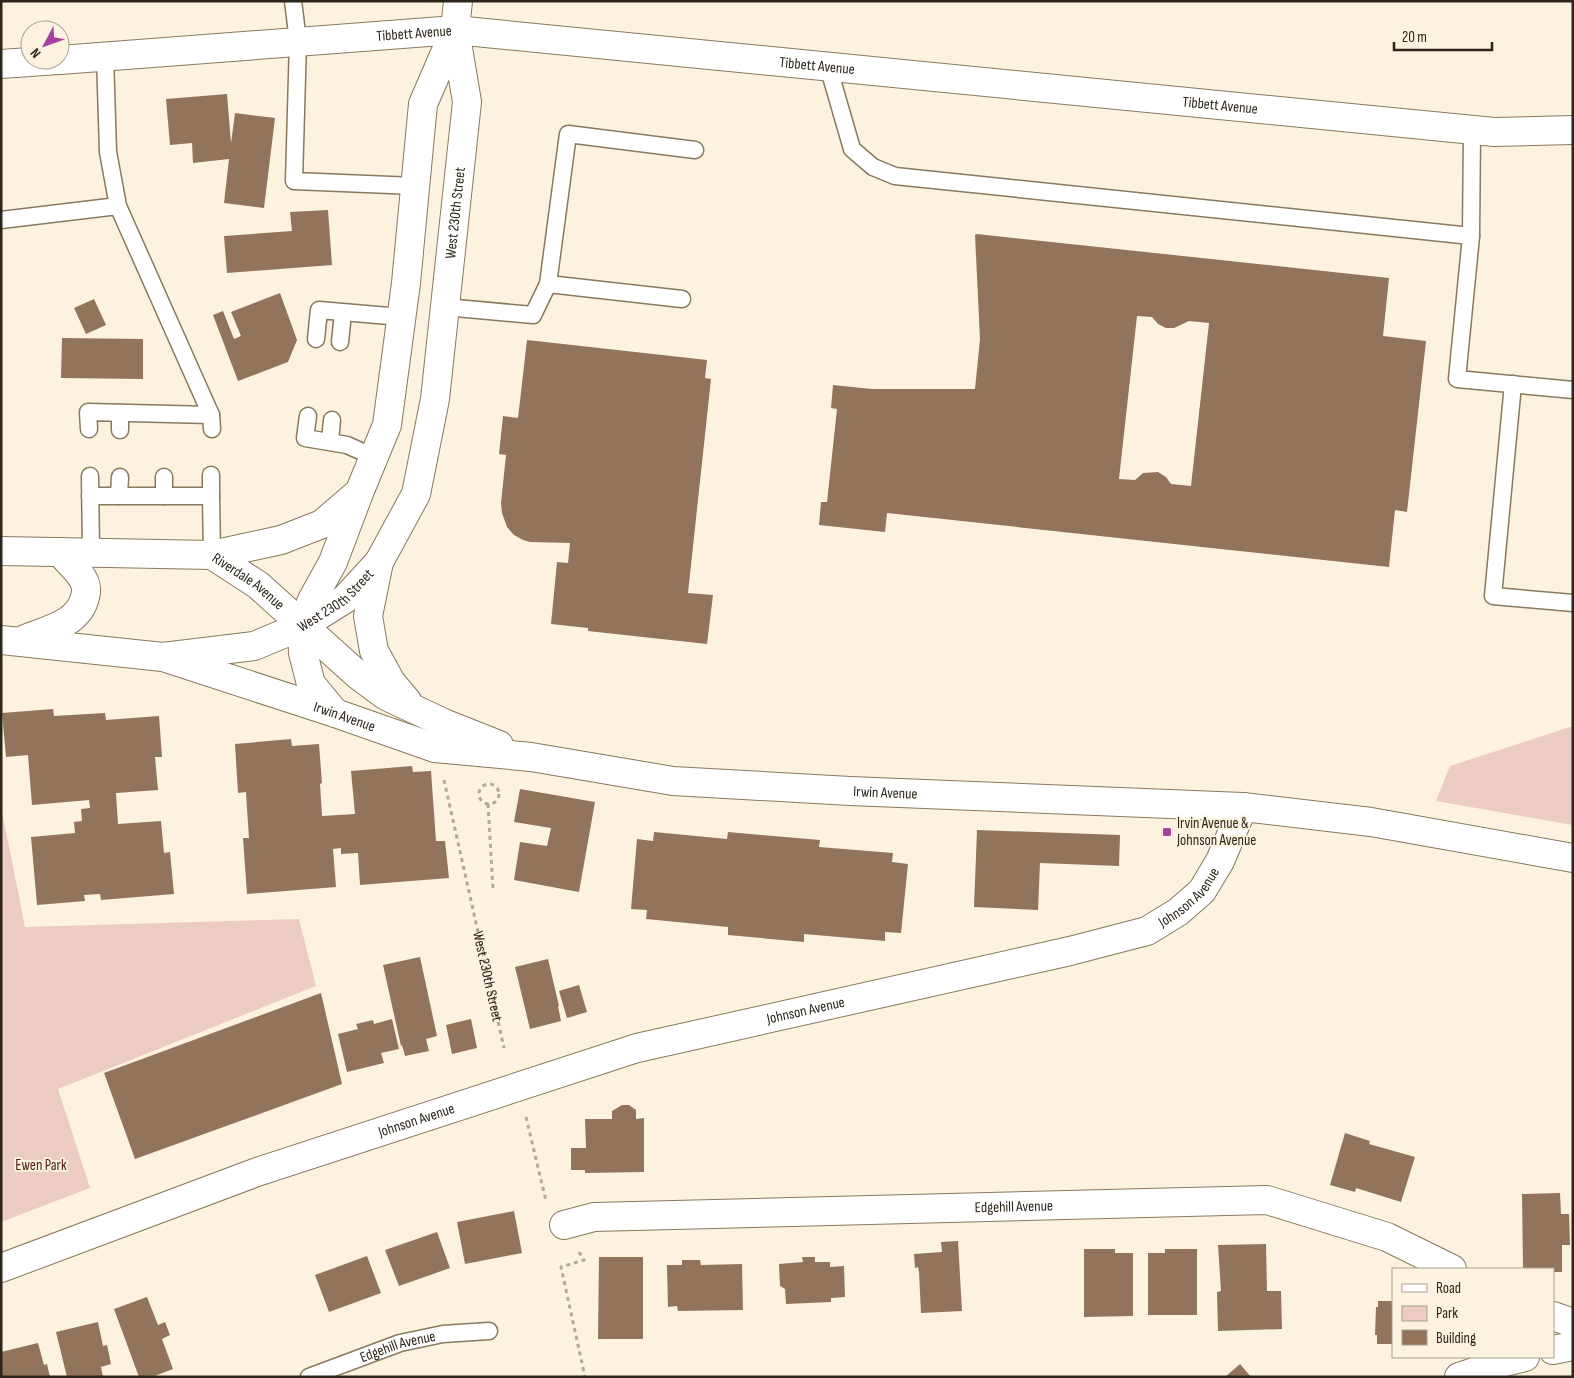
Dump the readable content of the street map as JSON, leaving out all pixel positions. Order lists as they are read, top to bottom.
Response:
{
  "streets": {
    "street": [
      "Tibbett Avenue",
      "West 230th Street",
      "Riverdale Avenue",
      "Irwin Avenue",
      "Johnson Avenue",
      "Edgehill Avenue"
    ]
  },
  "crossings": [
    ["Tibbett Avenue", "West 230th Street"],
    ["West 230th Street", "Riverdale Avenue"],
    ["West 230th Street", "Irwin Avenue"],
    ["Riverdale Avenue", "Irwin Avenue"],
    ["Irwin Avenue", "Johnson Avenue"]
  ],
  "parks": ["Ewen Park"],
  "places": {
    "transit": ["Irvin Avenue & Johnson Avenue"]
  },
  "legend": ["Road", "Park", "Building"],
  "scale_bar": "20 m",
  "north": "bottom left"
}
